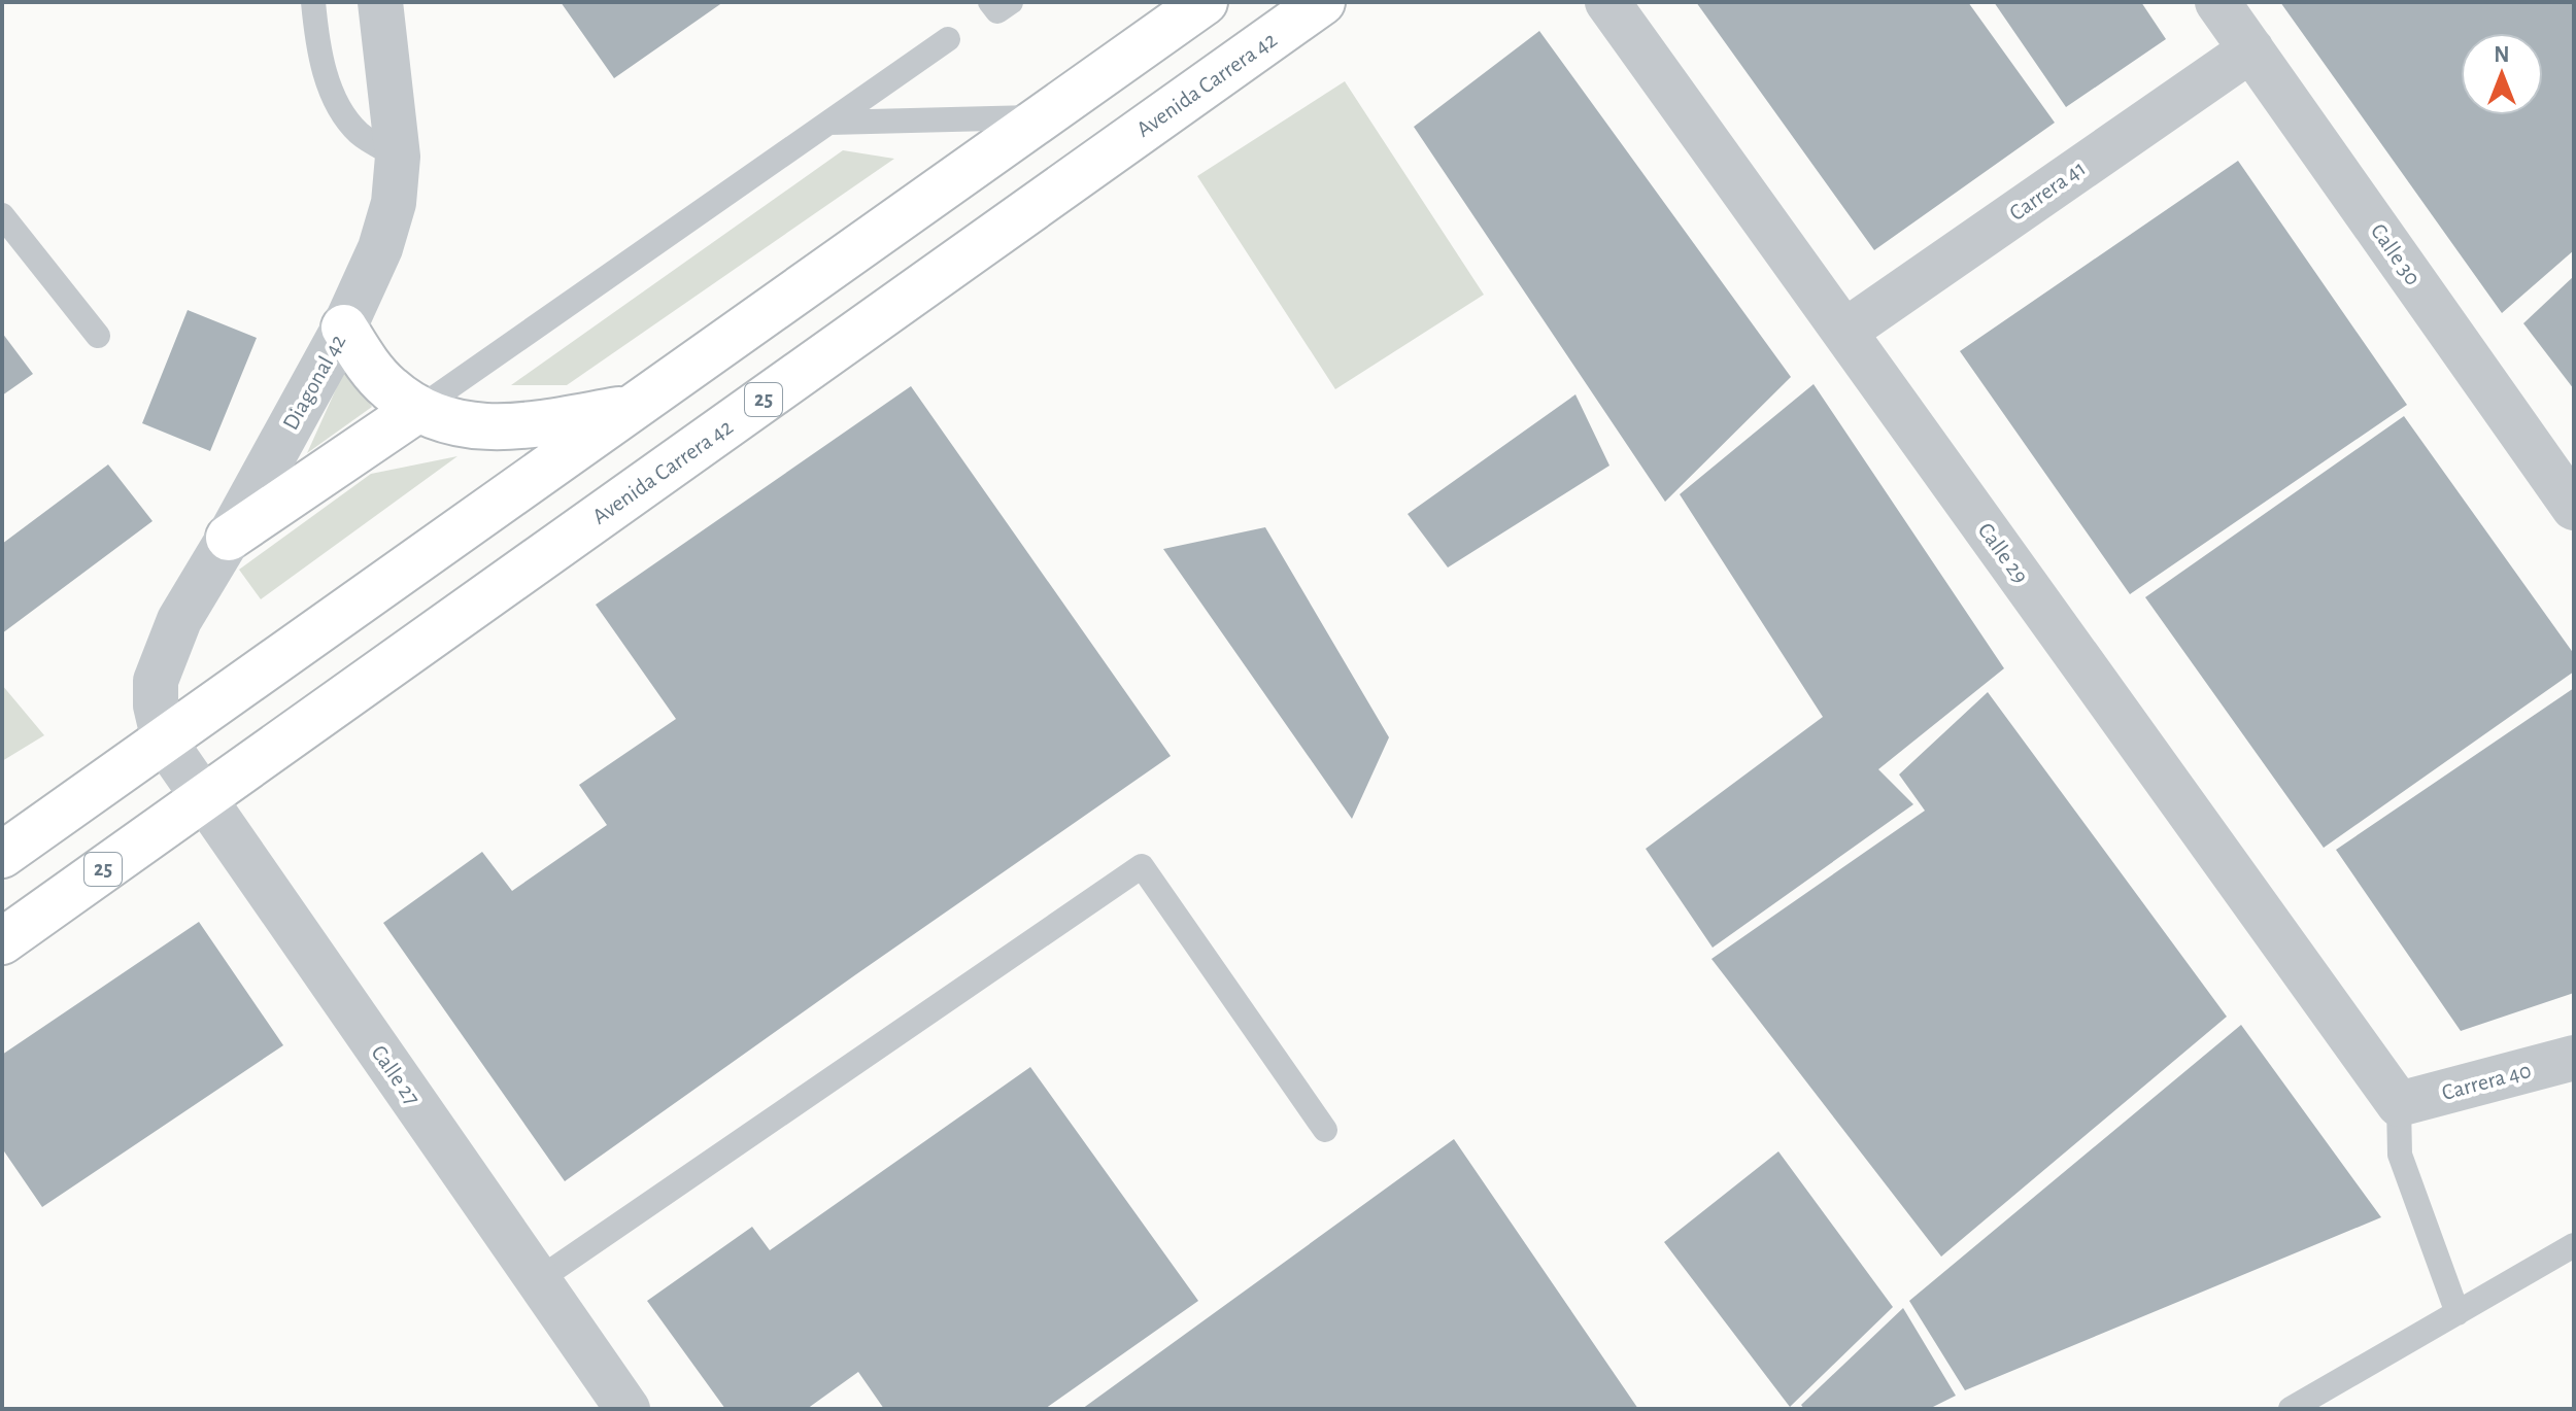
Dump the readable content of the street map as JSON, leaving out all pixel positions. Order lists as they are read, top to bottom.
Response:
{
  "streets": {
    "highway": ["Avenida Carrera 42", "25"],
    "street": [
      "Carrera 41",
      "Calle 30",
      "Diagonal 42",
      "Calle 29",
      "Calle 27",
      "Carrera 40"
    ]
  },
  "crossings": [
    ["Avenida Carrera 42", "Calle 27"],
    ["Carrera 41", "Calle 30"],
    ["Carrera 41", "Calle 29"],
    ["Diagonal 42", "Calle 27"],
    ["Calle 29", "Carrera 40"]
  ],
  "north": "top"
}
